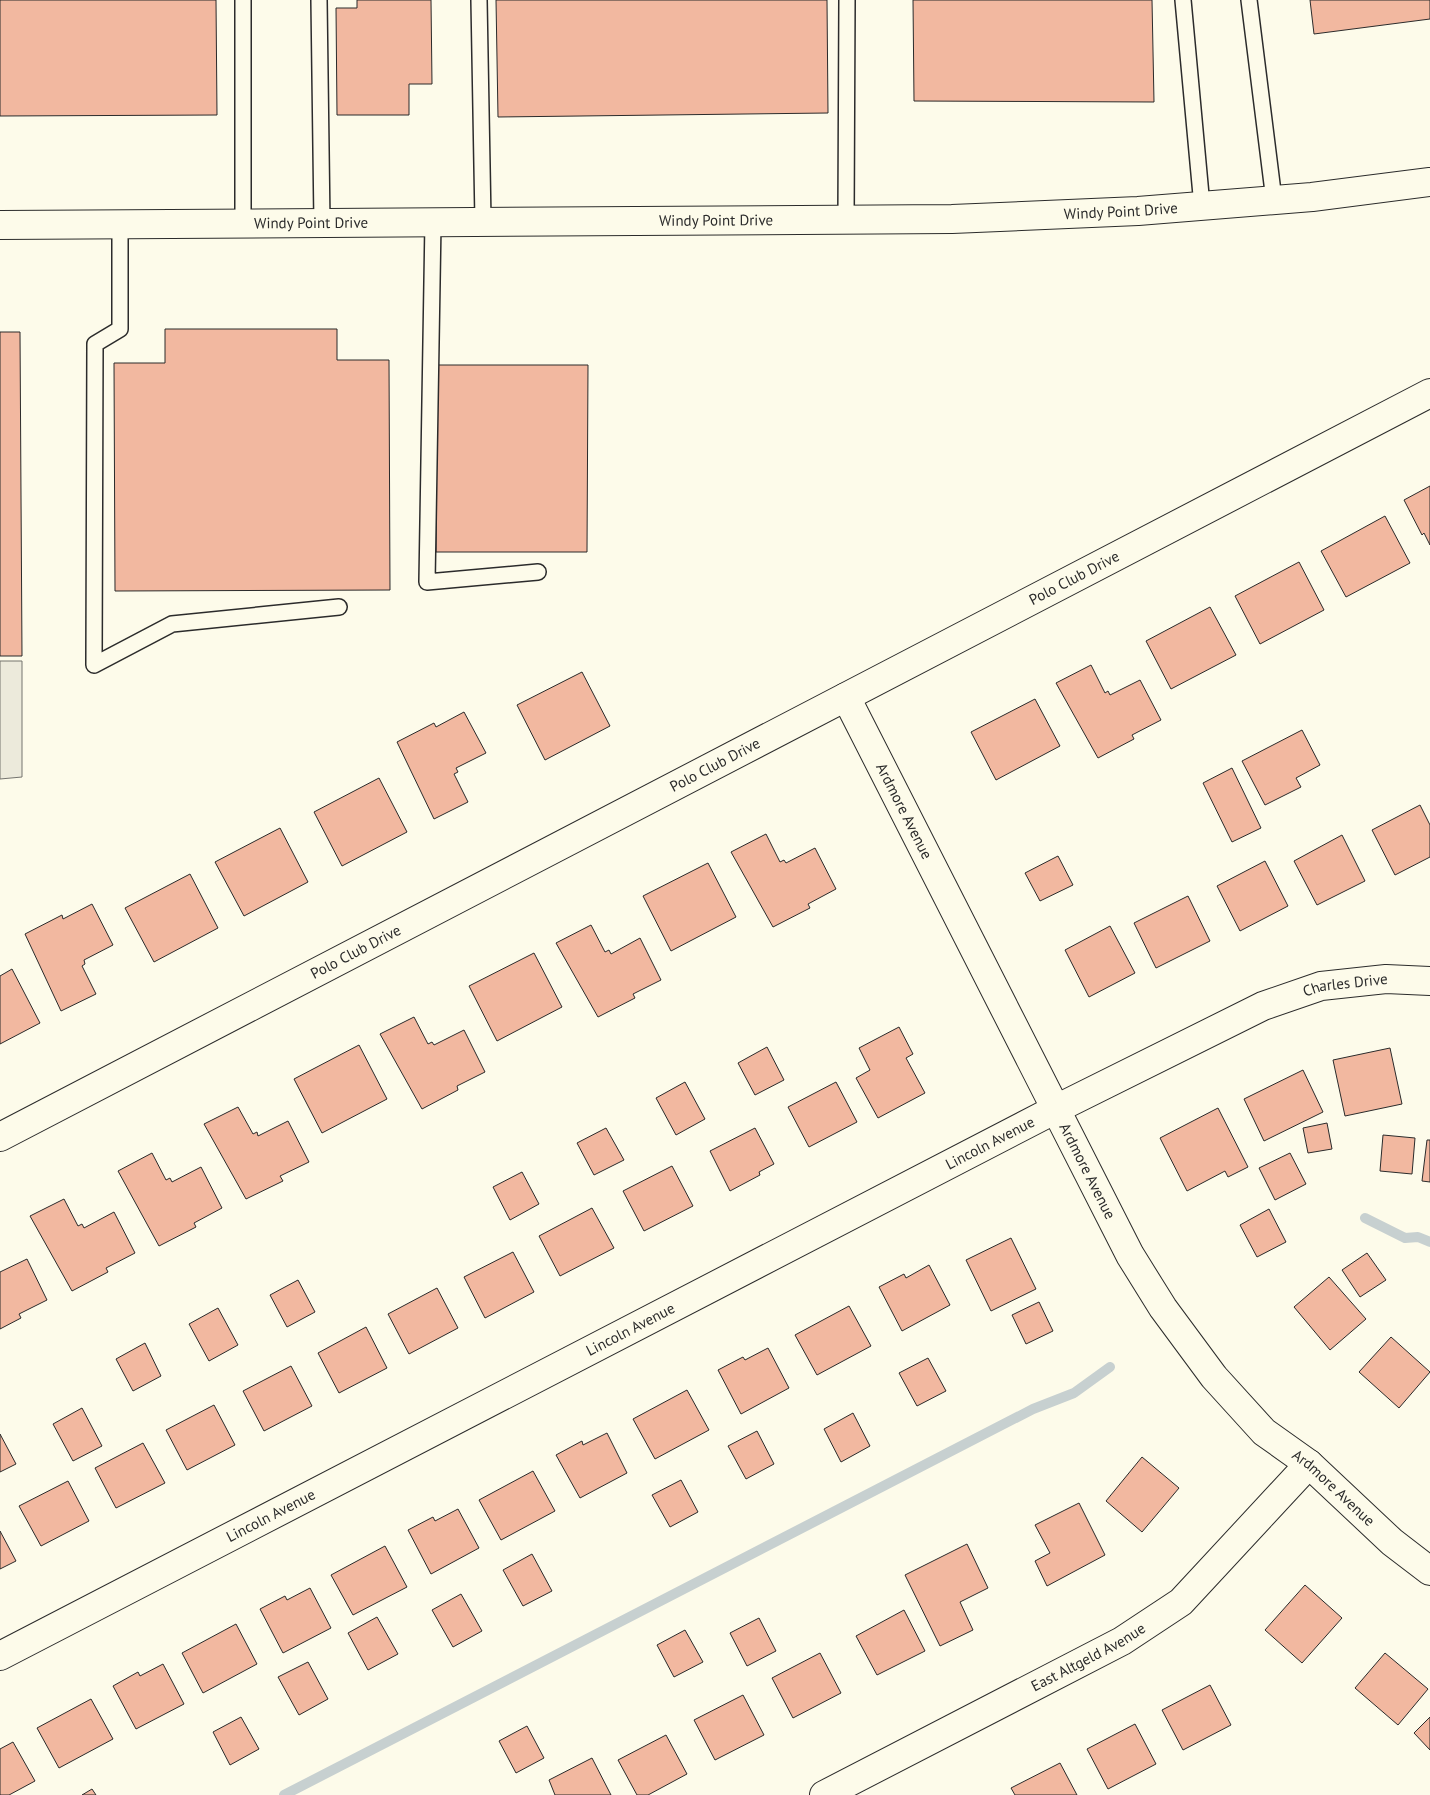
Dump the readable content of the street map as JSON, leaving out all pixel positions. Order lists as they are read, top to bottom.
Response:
{
  "streets": {
    "street": [
      "Windy Point Drive",
      "Polo Club Drive",
      "Ardmore Avenue",
      "Charles Drive",
      "Lincoln Avenue",
      "East Altgeld Avenue"
    ]
  },
  "crossings": [
    ["Polo Club Drive", "Ardmore Avenue"],
    ["Ardmore Avenue", "Lincoln Avenue"],
    ["Ardmore Avenue", "East Altgeld Avenue"],
    ["Charles Drive", "Lincoln Avenue"]
  ]
}
